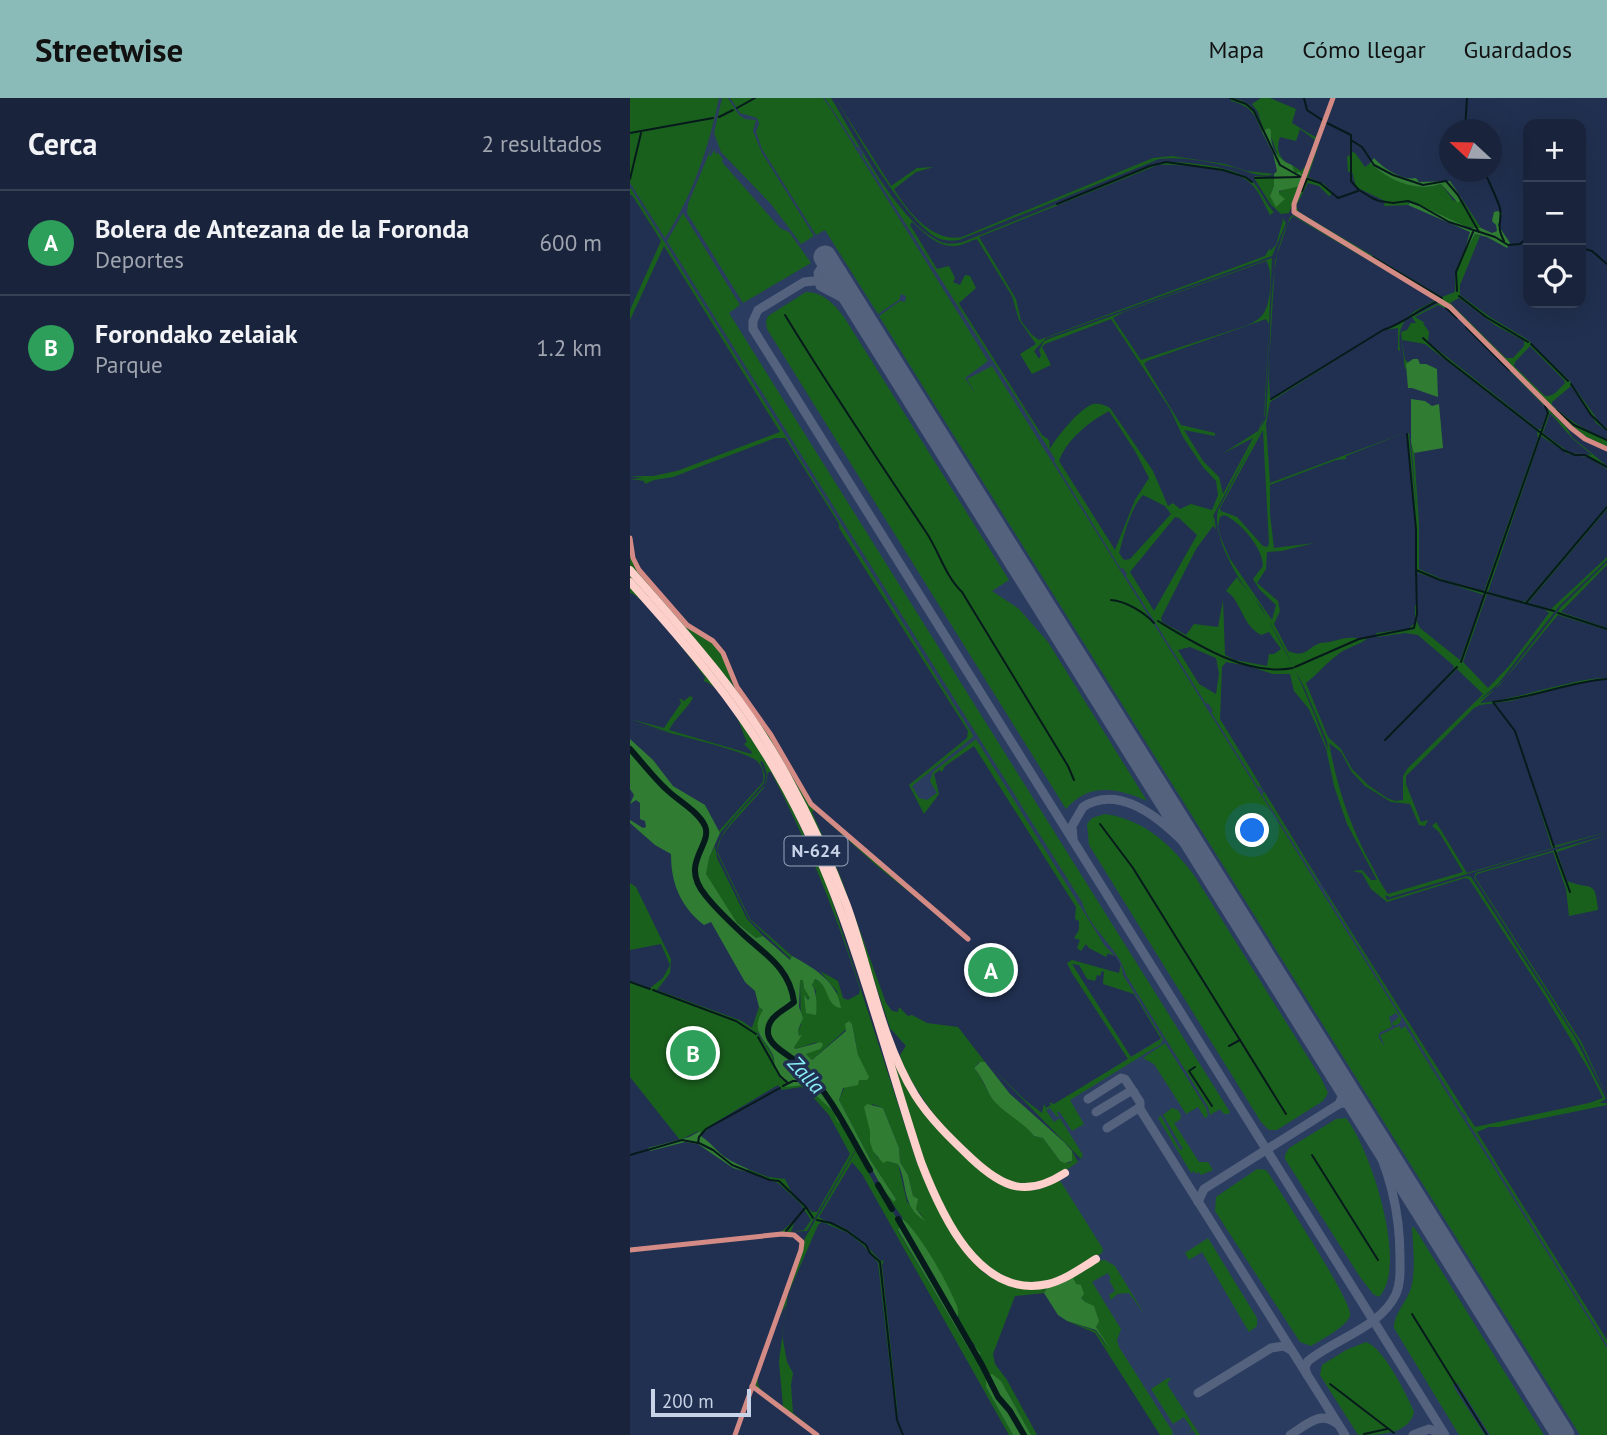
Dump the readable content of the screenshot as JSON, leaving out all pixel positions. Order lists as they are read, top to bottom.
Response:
{
  "streets": {
    "highway": ["N-624"]
  },
  "water": ["Zalla"],
  "scale_bar": "200 m",
  "north": "left",
  "page": {
    "header": "Streetwise",
    "nav": ["Mapa", "Cómo llegar", "Guardados"],
    "heading": ["Cerca", "2 resultados"],
    "map_buttons": ["+", "−"],
    "list": [
      {
        "mark": "A",
        "name": "Bolera de Antezana de la Foronda",
        "note": "Deportes",
        "value": "600 m"
      },
      {
        "mark": "B",
        "name": "Forondako zelaiak",
        "note": "Parque",
        "value": "1.2 km"
      }
    ],
    "pins": ["A", "B"],
    "scale": "200 m"
  }
}
